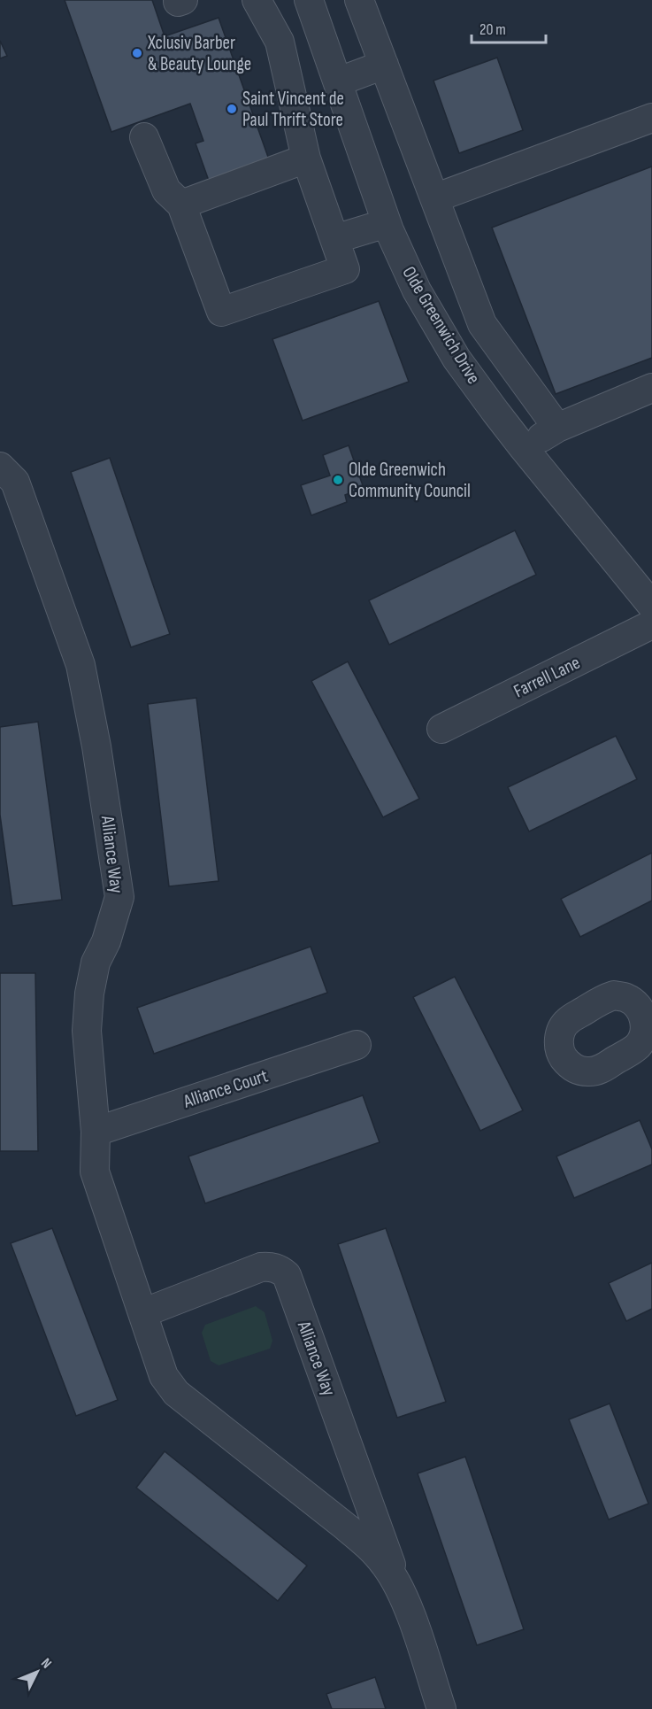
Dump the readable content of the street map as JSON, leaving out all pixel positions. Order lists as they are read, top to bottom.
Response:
{
  "streets": {
    "street": [
      "Olde Greenwich Drive",
      "Farrell Lane",
      "Alliance Way",
      "Alliance Court"
    ]
  },
  "crossings": [
    ["Alliance Way", "Alliance Court"]
  ],
  "places": ["Xclusiv Barber & Beauty Lounge", "Saint Vincent de Paul Thrift Store", "Olde Greenwich Community Council"],
  "scale_bar": "20 m",
  "north": "top right"
}
